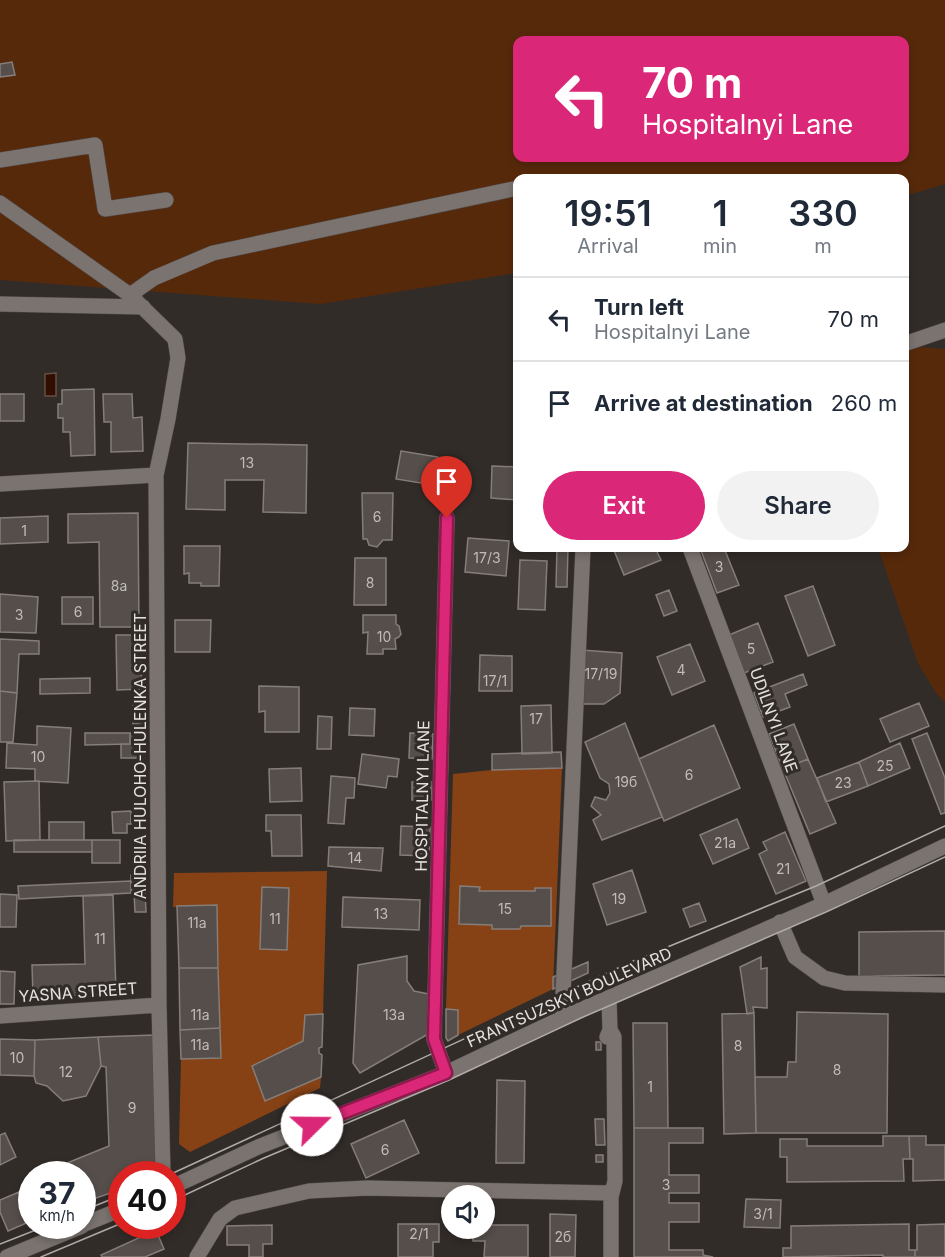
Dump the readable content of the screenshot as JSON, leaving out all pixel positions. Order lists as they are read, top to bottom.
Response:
{
  "streets": {
    "street": [
      "UDILNYI LANE",
      "ANDRIIA HULOHO-HULENKA STREET",
      "HOSPITALNYI LANE",
      "YASNA STREET",
      "FRANTSUZSKYI BOULEVARD"
    ]
  },
  "crossings": [
    ["UDILNYI LANE", "FRANTSUZSKYI BOULEVARD"],
    ["ANDRIIA HULOHO-HULENKA STREET", "YASNA STREET"],
    ["HOSPITALNYI LANE", "FRANTSUZSKYI BOULEVARD"]
  ],
  "house_numbers": [
    "13",
    "6",
    "1",
    "17/3",
    "3",
    "8",
    "8а",
    "6",
    "3",
    "10",
    "5",
    "4",
    "17/19",
    "17/1",
    "17",
    "10",
    "25",
    "6",
    "19б",
    "23",
    "21а",
    "14",
    "21",
    "19",
    "15",
    "13",
    "11",
    "11а",
    "11",
    "11а",
    "13а",
    "11а",
    "8",
    "10",
    "8",
    "12",
    "1",
    "9",
    "6",
    "3",
    "3/1",
    "2/1",
    "2б"
  ],
  "page": {
    "turn": ["70 m", "Hospitalnyi Lane"],
    "eta": [
      "19:51",
      "Arrival",
      "1",
      "min",
      "330",
      "m"
    ],
    "list": [
      {
        "name": "Turn left",
        "note": "Hospitalnyi Lane",
        "value": "70 m"
      },
      {
        "name": "Arrive at destination",
        "value": "260 m"
      }
    ],
    "buttons": ["Exit", "Share"],
    "speed": "37 km/h",
    "limit": "40"
  }
}
